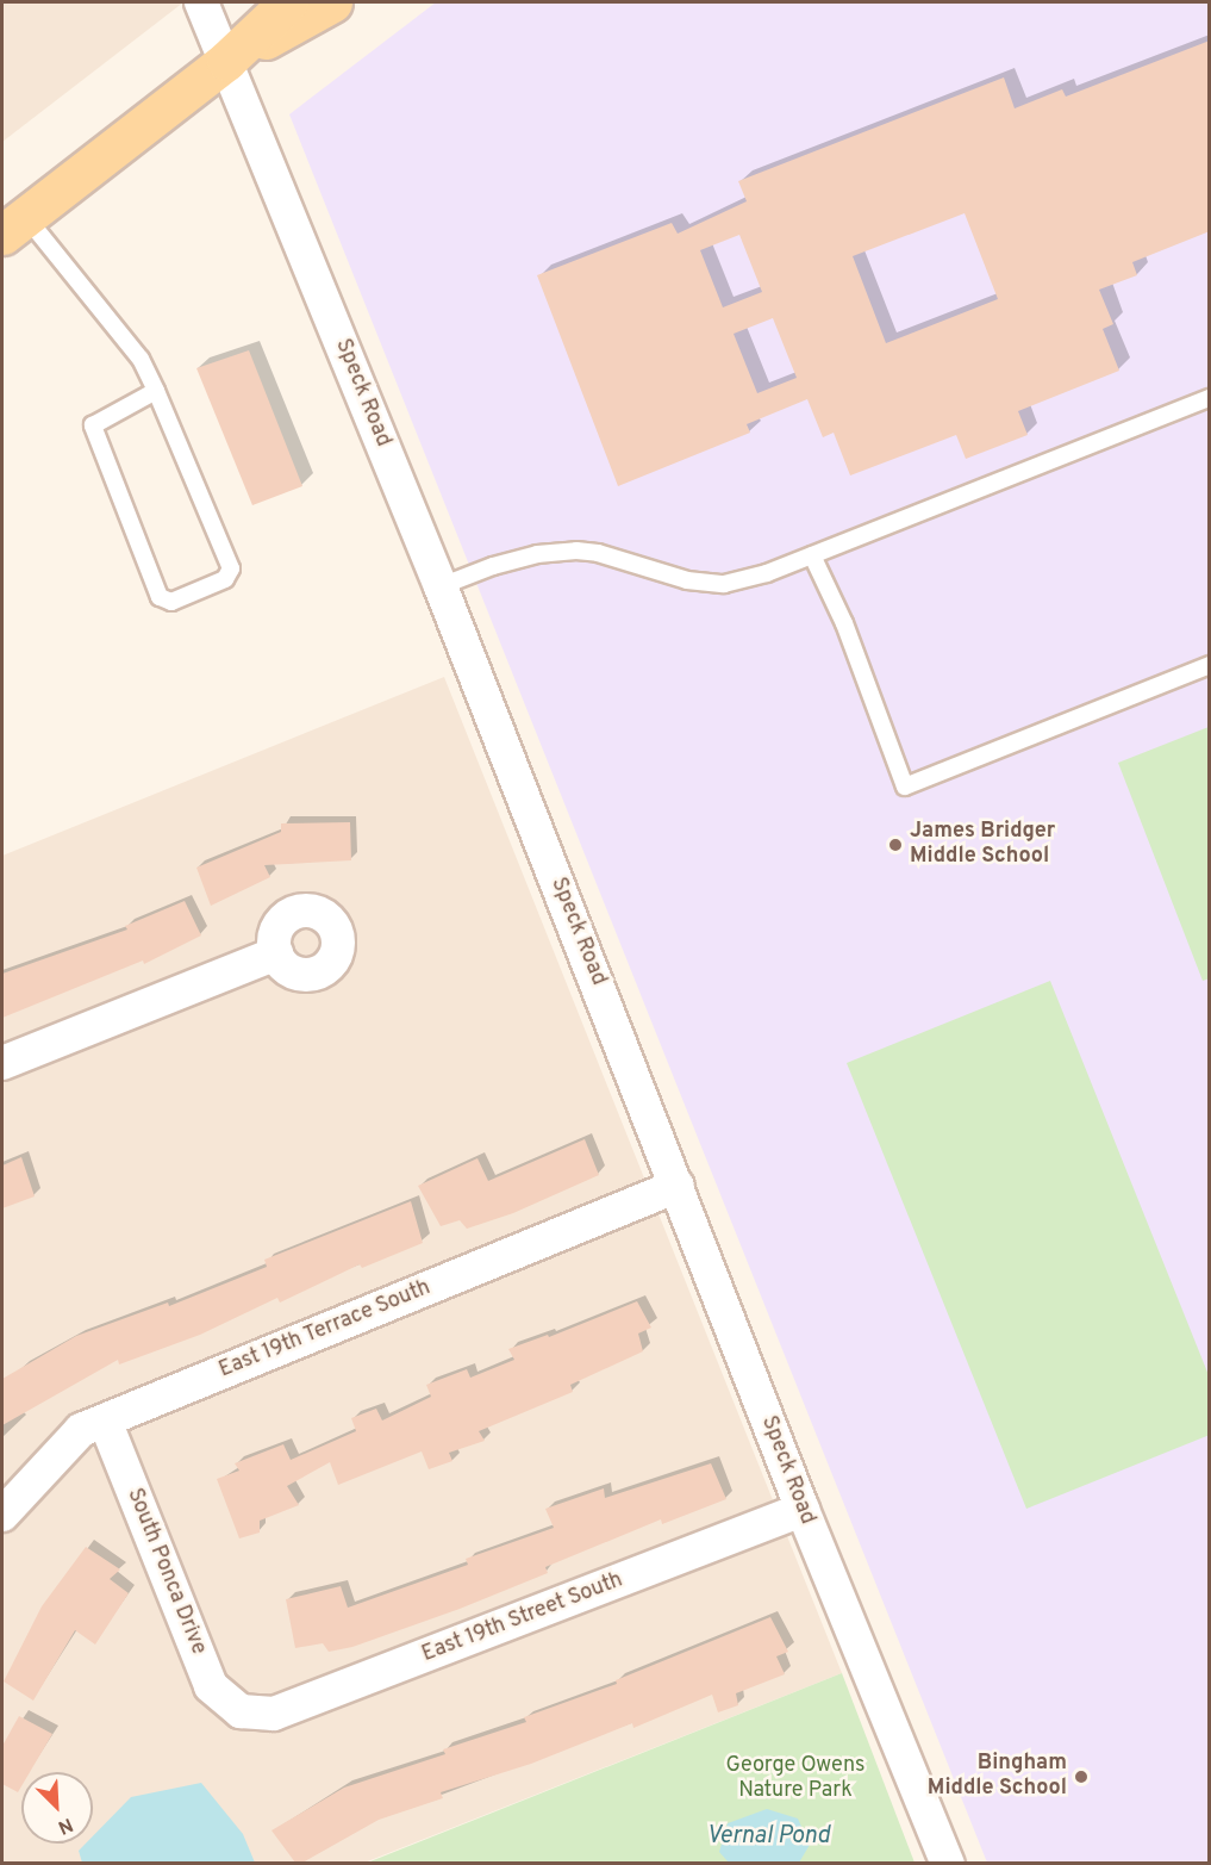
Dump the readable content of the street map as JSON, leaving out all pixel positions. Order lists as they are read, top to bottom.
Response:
{
  "streets": {
    "street": [
      "Speck Road",
      "East 19th Terrace South",
      "South Ponca Drive",
      "East 19th Street South"
    ]
  },
  "crossings": [
    ["Speck Road", "East 19th Terrace South"],
    ["Speck Road", "East 19th Street South"],
    ["East 19th Terrace South", "South Ponca Drive"],
    ["South Ponca Drive", "East 19th Street South"]
  ],
  "water": ["Vernal Pond"],
  "parks": ["George Owens Nature Park"],
  "places": ["James Bridger Middle School", "Bingham Middle School"],
  "north": "bottom right"
}
